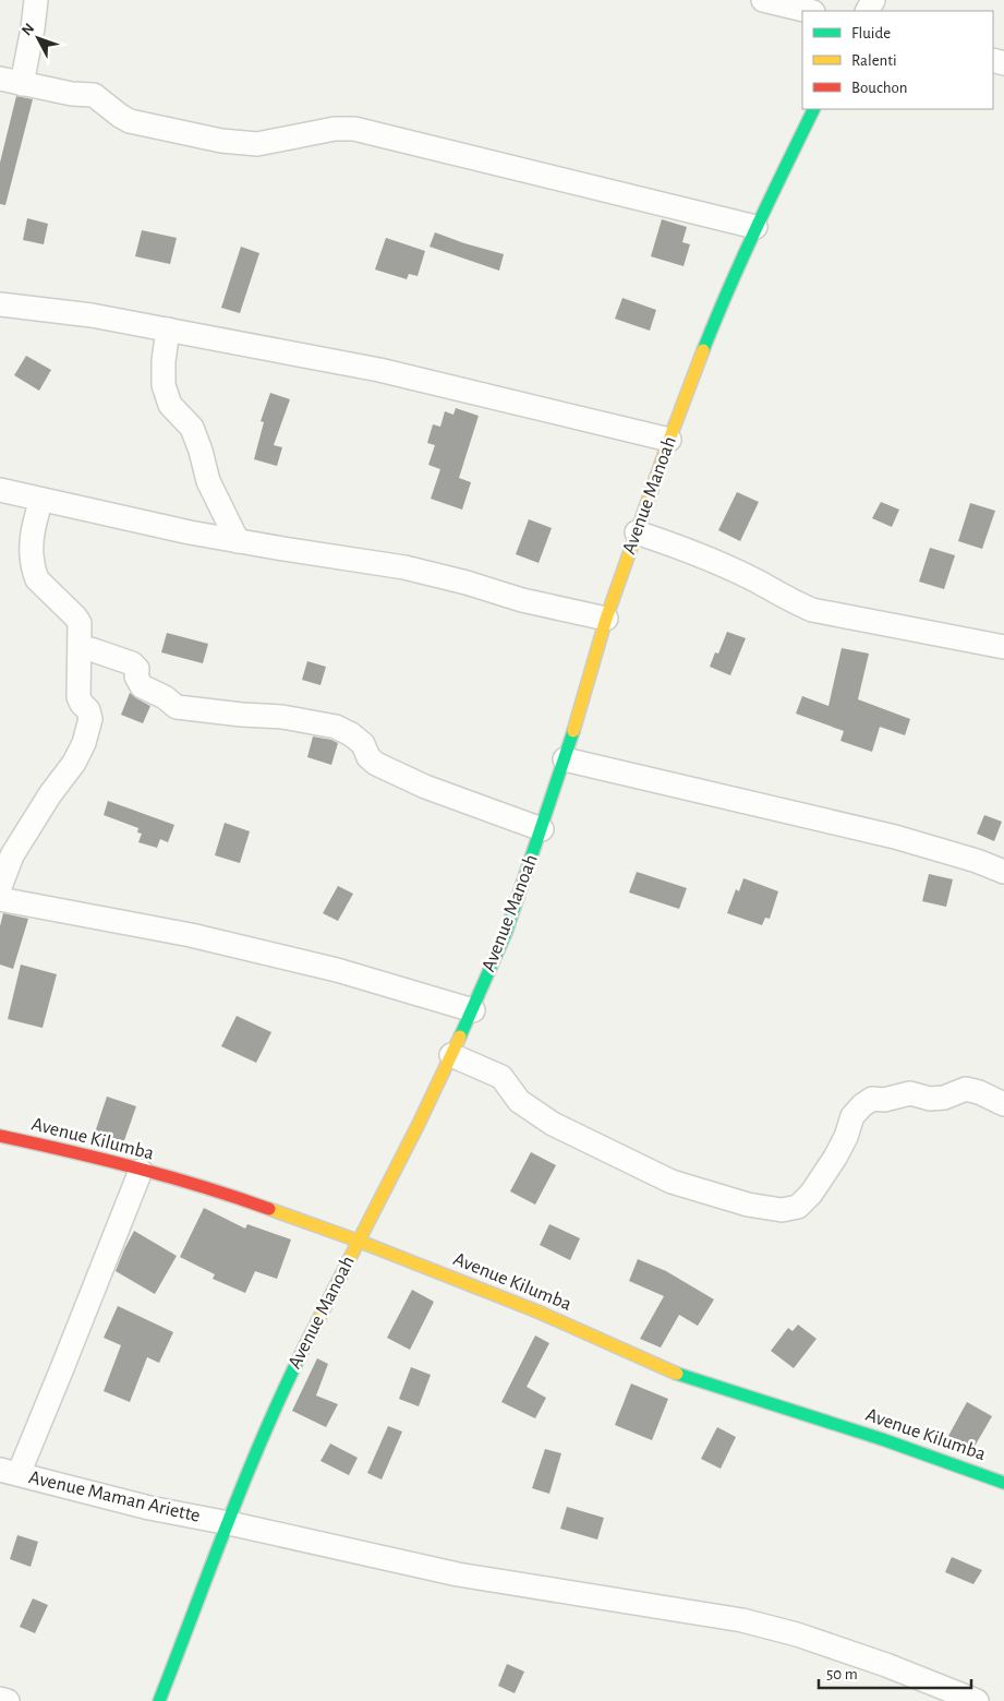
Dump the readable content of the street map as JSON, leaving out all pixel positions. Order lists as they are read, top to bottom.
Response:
{
  "streets": {
    "street": ["Avenue Manoah", "Avenue Kilumba", "Avenue Maman Ariette"]
  },
  "crossings": [
    ["Avenue Manoah", "Avenue Kilumba"],
    ["Avenue Manoah", "Avenue Maman Ariette"]
  ],
  "legend": ["Fluide", "Ralenti", "Bouchon"],
  "scale_bar": "50 m",
  "north": "top left"
}
